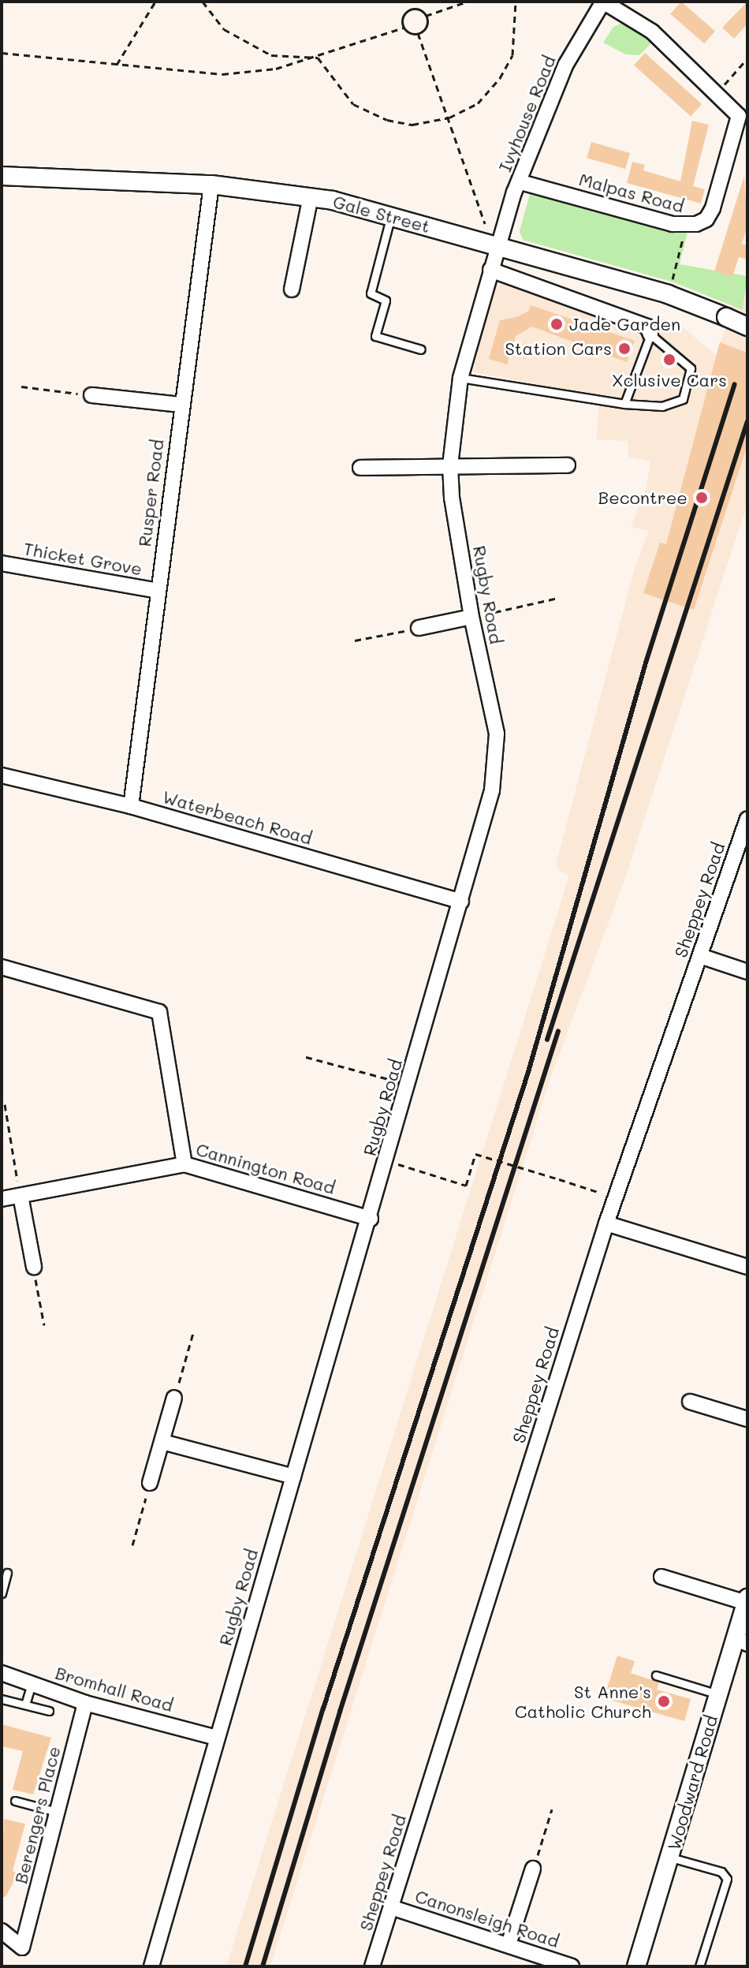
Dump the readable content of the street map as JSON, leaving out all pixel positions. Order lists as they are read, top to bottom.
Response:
{
  "streets": {
    "street": [
      "Ivyhouse Road",
      "Malpas Road",
      "Gale Street",
      "Rusper Road",
      "Thicket Grove",
      "Rugby Road",
      "Waterbeach Road",
      "Sheppey Road",
      "Cannington Road",
      "Bromhall Road",
      "Woodward Road",
      "Berengers Place",
      "Canonsleigh Road"
    ]
  },
  "crossings": [
    ["Ivyhouse Road", "Malpas Road"],
    ["Ivyhouse Road", "Gale Street"],
    ["Ivyhouse Road", "Rugby Road"],
    ["Gale Street", "Rusper Road"],
    ["Gale Street", "Rugby Road"],
    ["Rusper Road", "Thicket Grove"],
    ["Rusper Road", "Waterbeach Road"],
    ["Rugby Road", "Waterbeach Road"],
    ["Rugby Road", "Cannington Road"],
    ["Rugby Road", "Bromhall Road"],
    ["Sheppey Road", "Canonsleigh Road"],
    ["Bromhall Road", "Berengers Place"]
  ],
  "places": [
    "Jade Garden",
    "Station Cars",
    "Xclusive Cars",
    "Becontree",
    "St Anne's Catholic Church"
  ]
}
